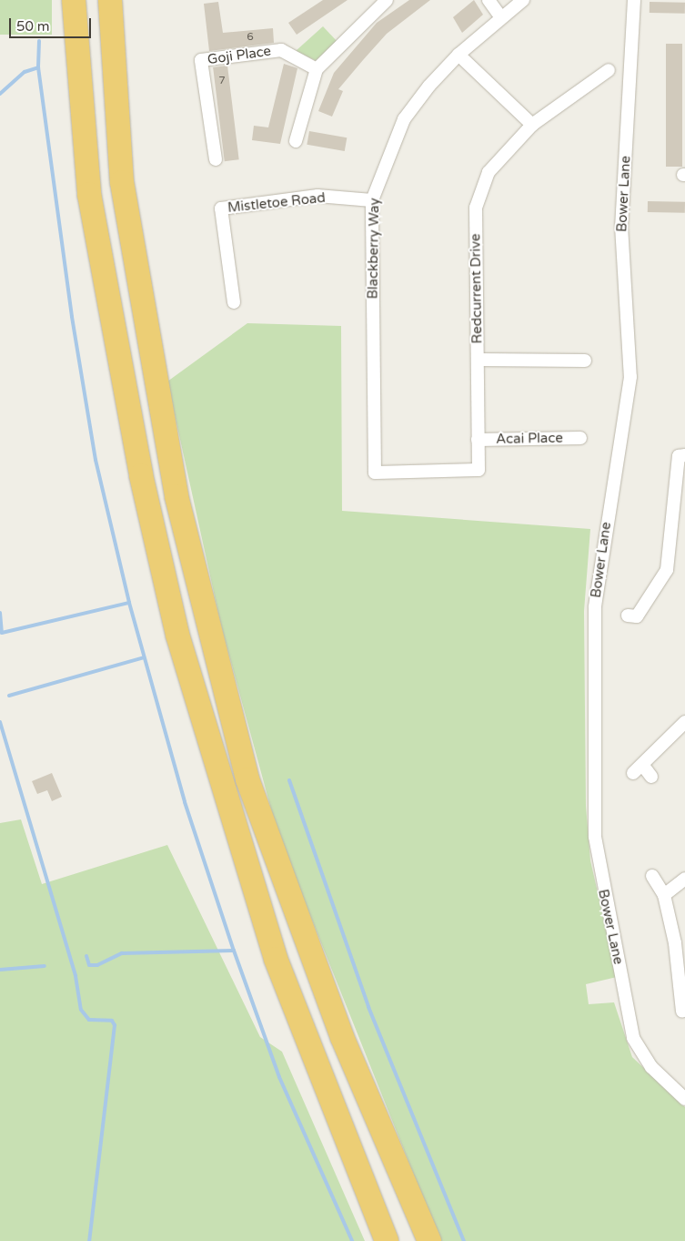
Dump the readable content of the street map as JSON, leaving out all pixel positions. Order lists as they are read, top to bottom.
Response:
{
  "streets": {
    "street": [
      "Goji Place",
      "Bower Lane",
      "Mistletoe Road",
      "Blackberry Way",
      "Redcurrent Drive",
      "Acai Place"
    ]
  },
  "crossings": [
    ["Mistletoe Road", "Blackberry Way"],
    ["Blackberry Way", "Redcurrent Drive"],
    ["Redcurrent Drive", "Acai Place"]
  ],
  "house_numbers": ["6", "7"],
  "scale_bar": "50 m"
}
